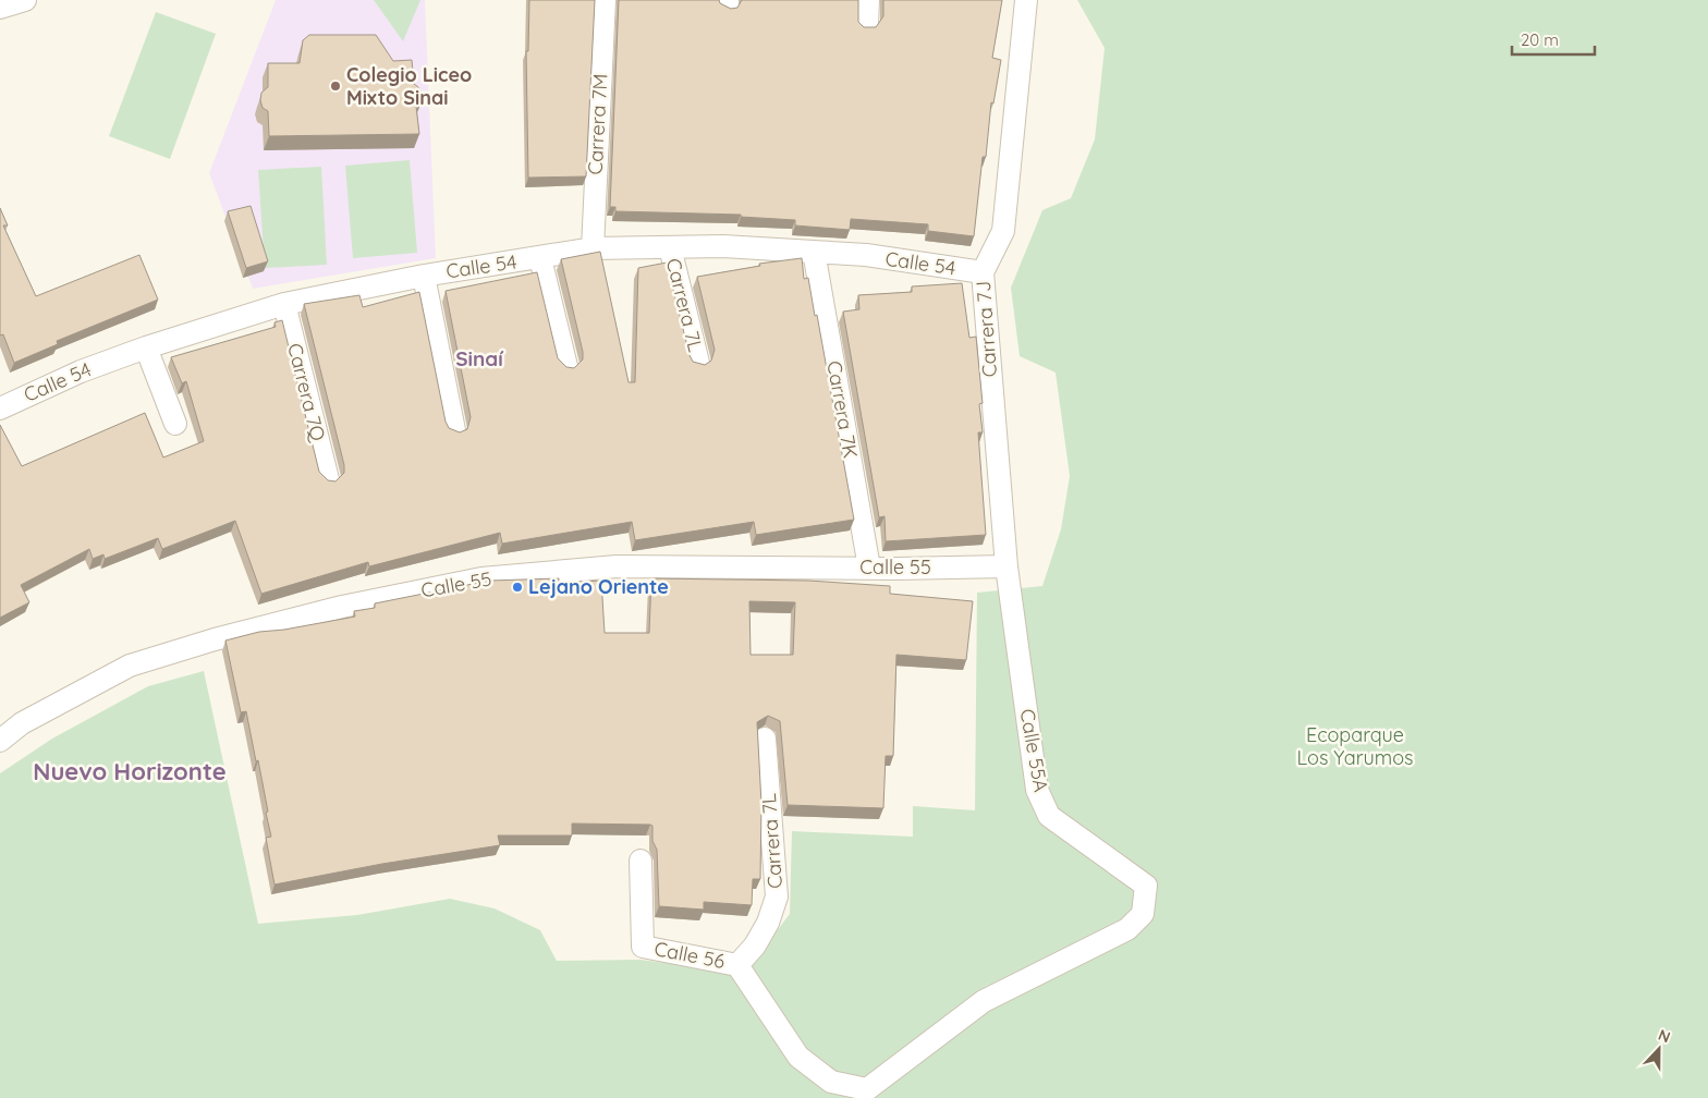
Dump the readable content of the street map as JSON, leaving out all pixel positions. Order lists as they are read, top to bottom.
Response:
{
  "streets": {
    "street": [
      "Carrera 7M",
      "Calle 54",
      "Carrera 7L",
      "Carrera 7J",
      "Carrera 7Q",
      "Carrera 7K",
      "Calle 55",
      "Calle 55A",
      "Calle 56"
    ]
  },
  "crossings": [
    ["Carrera 7M", "Calle 54"],
    ["Calle 54", "Carrera 7L"],
    ["Calle 54", "Carrera 7J"],
    ["Calle 54", "Carrera 7Q"],
    ["Calle 54", "Carrera 7K"],
    ["Carrera 7L", "Calle 55A"],
    ["Carrera 7L", "Calle 56"],
    ["Carrera 7J", "Calle 55"],
    ["Carrera 7J", "Calle 55A"],
    ["Carrera 7K", "Calle 55"],
    ["Calle 55", "Calle 55A"],
    ["Calle 55A", "Calle 56"]
  ],
  "districts": ["Sinaí", "Nuevo Horizonte"],
  "parks": ["Ecoparque Los Yarumos"],
  "places": ["Colegio Liceo Mixto Sinai", "Lejano Oriente"],
  "scale_bar": "20 m",
  "north": "top"
}
